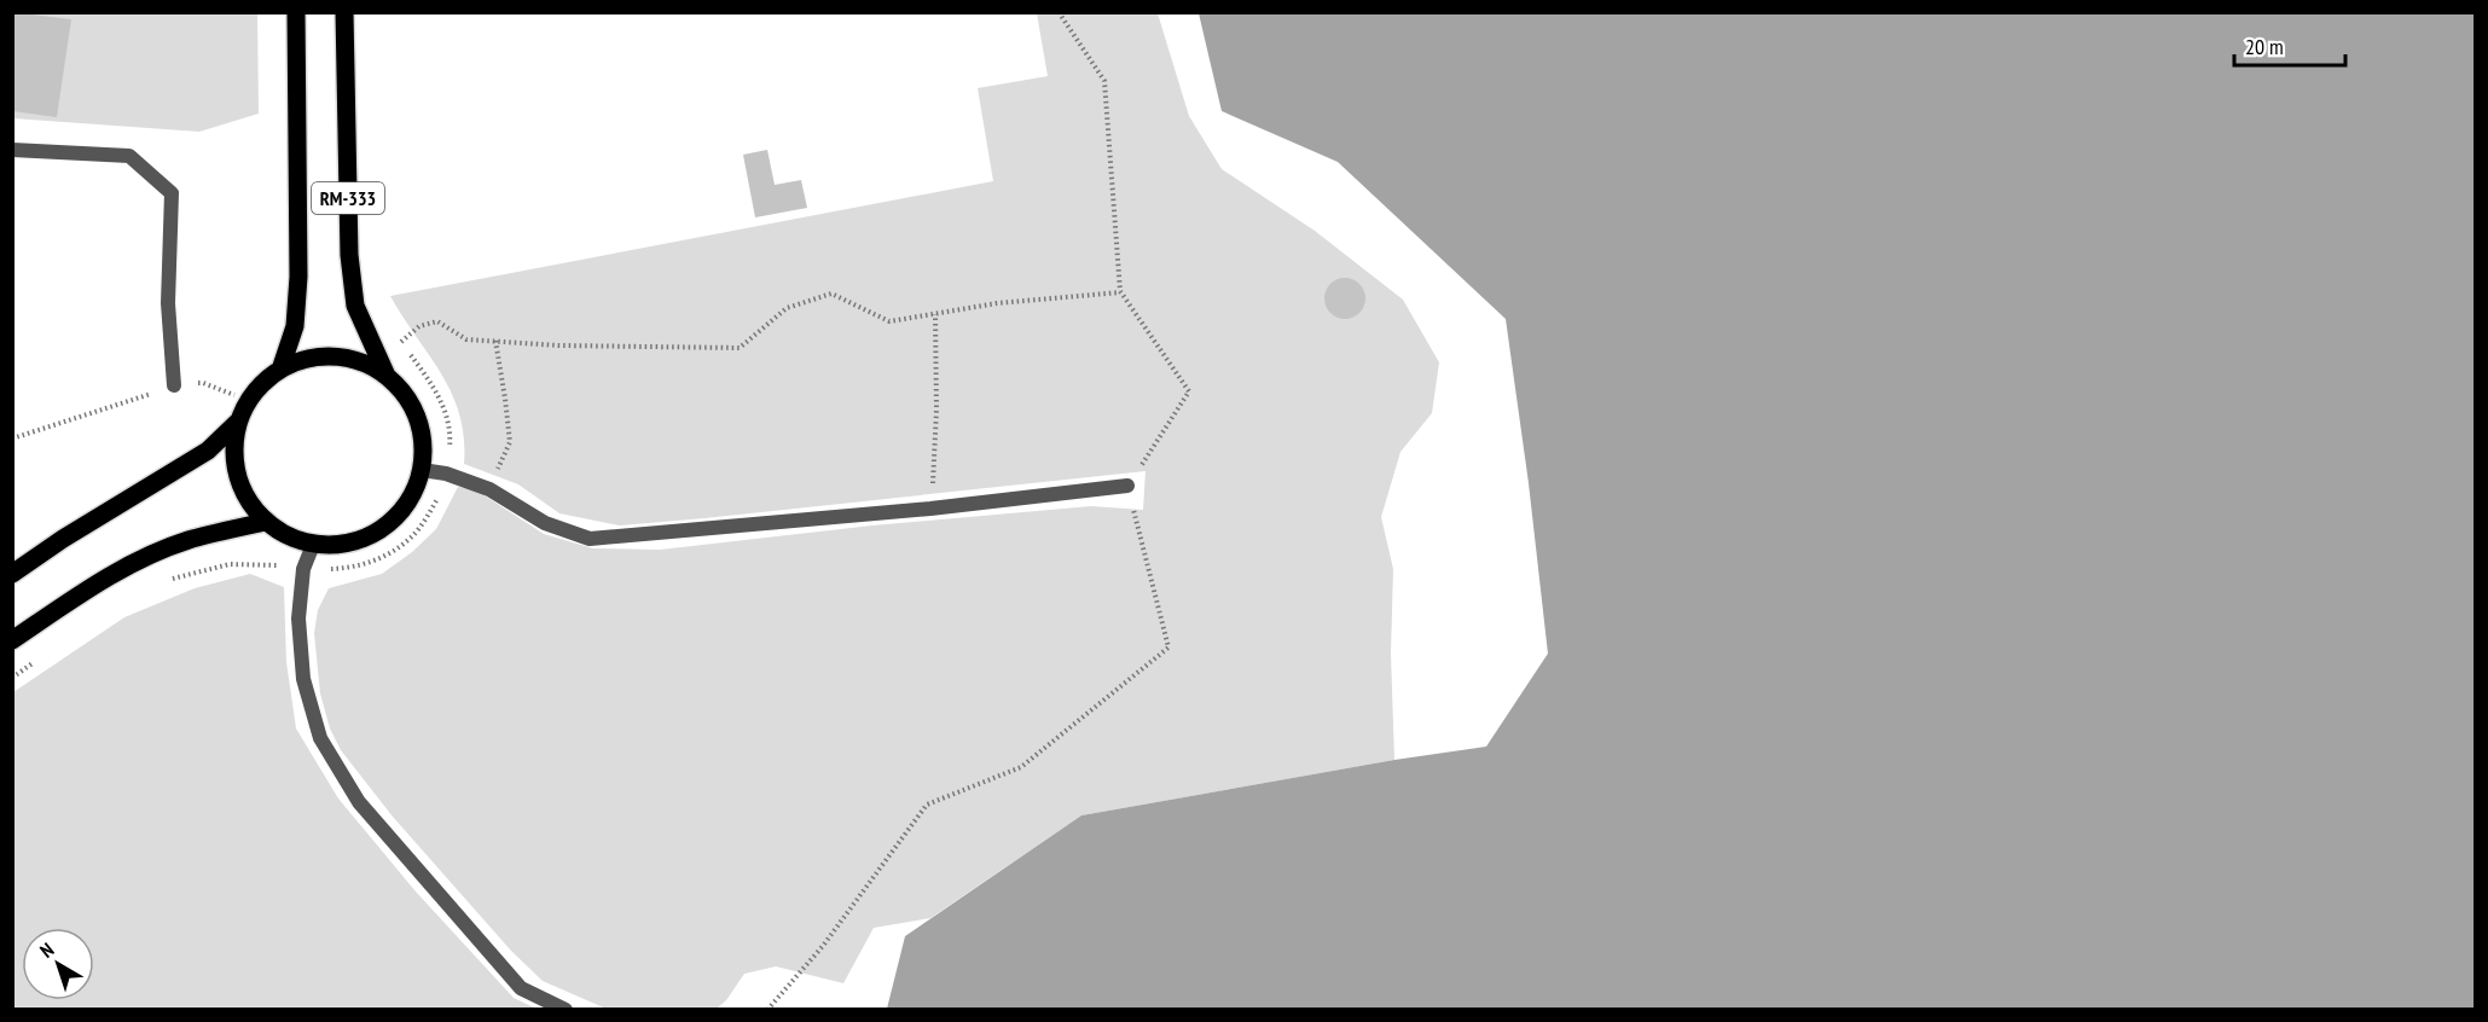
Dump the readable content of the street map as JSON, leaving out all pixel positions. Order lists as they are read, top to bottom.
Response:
{
  "streets": {
    "main road": ["RM-333"]
  },
  "scale_bar": "20 m",
  "north": "top left"
}
